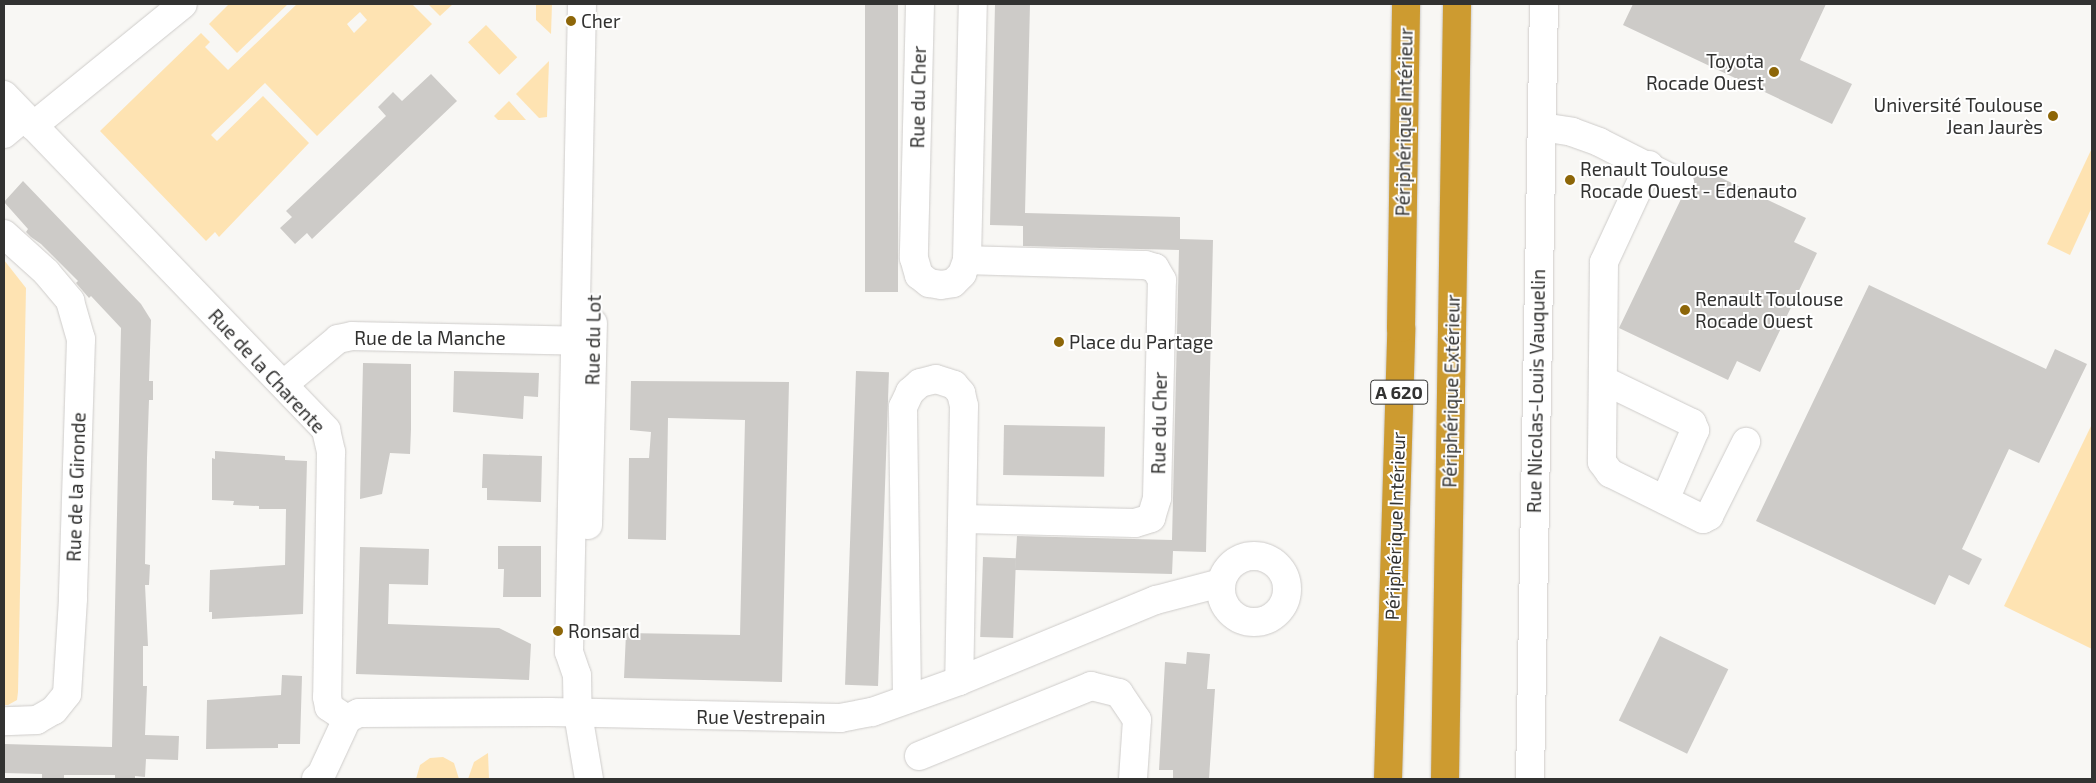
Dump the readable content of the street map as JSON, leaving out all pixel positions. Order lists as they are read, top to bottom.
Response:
{
  "streets": {
    "highway": ["Périphérique Intérieur", "Périphérique Extérieur", "A 620"],
    "street": [
      "Rue du Cher",
      "Rue de la Manche",
      "Rue du Lot",
      "Rue de la Charente",
      "Rue Nicolas-Louis Vauquelin",
      "Rue de la Gironde",
      "Rue Vestrepain"
    ]
  },
  "crossings": [
    ["Rue de la Manche", "Rue du Lot"],
    ["Rue de la Manche", "Rue de la Charente"],
    ["Rue du Lot", "Rue Vestrepain"],
    ["Rue de la Charente", "Rue Vestrepain"]
  ],
  "places": [
    "Cher",
    "Toyota Rocade Ouest",
    "Université Toulouse Jean Jaurès",
    "Renault Toulouse Rocade Ouest - Edenauto",
    "Renault Toulouse Rocade Ouest",
    "Place du Partage",
    "Ronsard"
  ]
}
